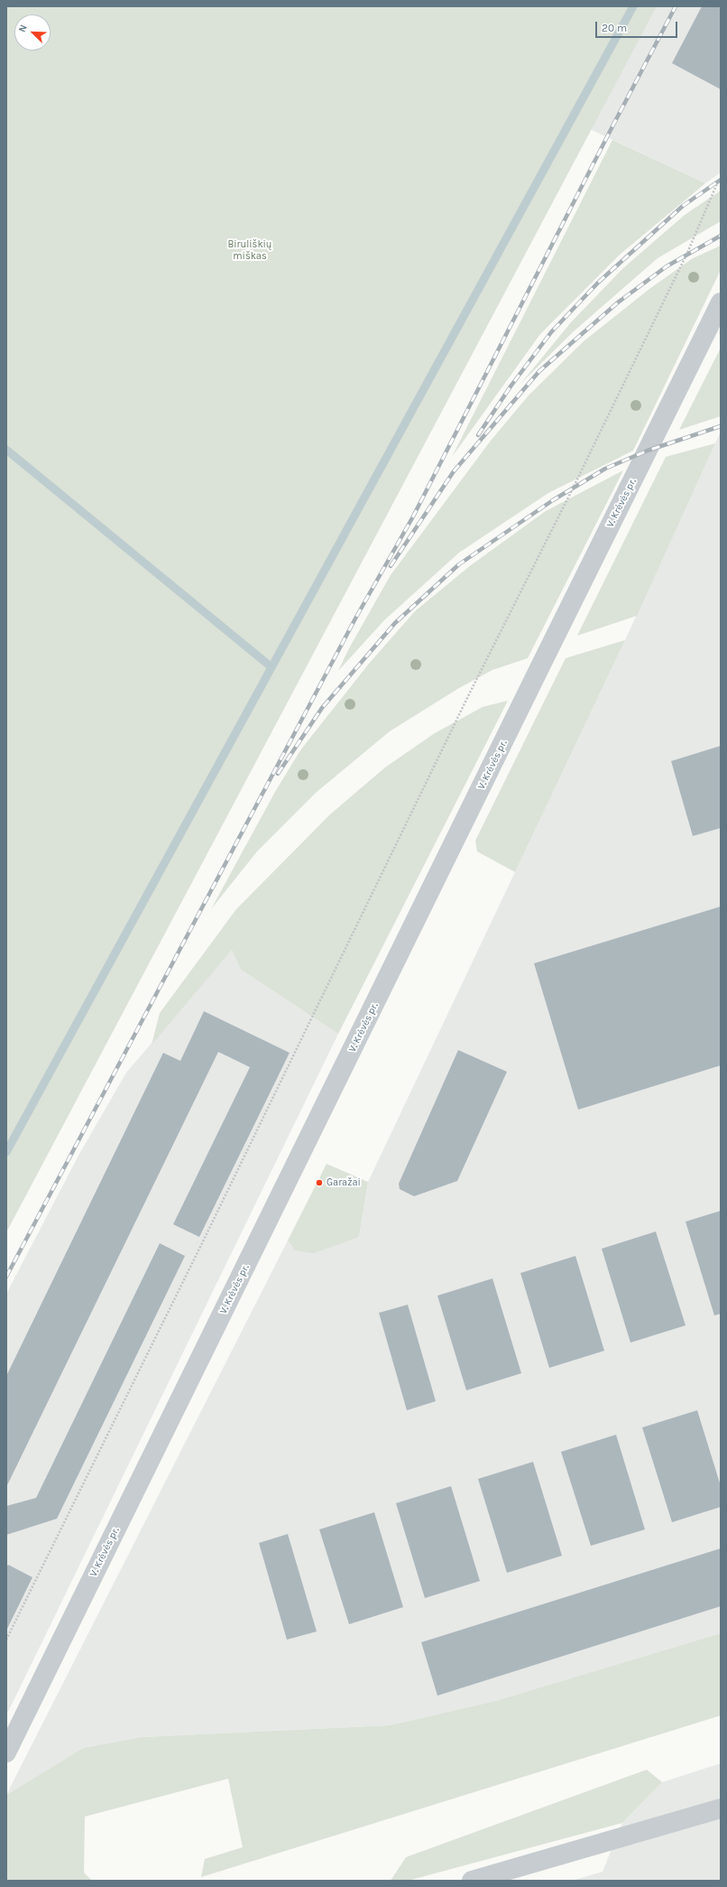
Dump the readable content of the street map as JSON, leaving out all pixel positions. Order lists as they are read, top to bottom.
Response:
{
  "streets": {
    "street": ["V. Krėvės pr."]
  },
  "parks": ["Biruliškių miškas"],
  "places": ["Garažai"],
  "scale_bar": "20 m",
  "north": "top left"
}
